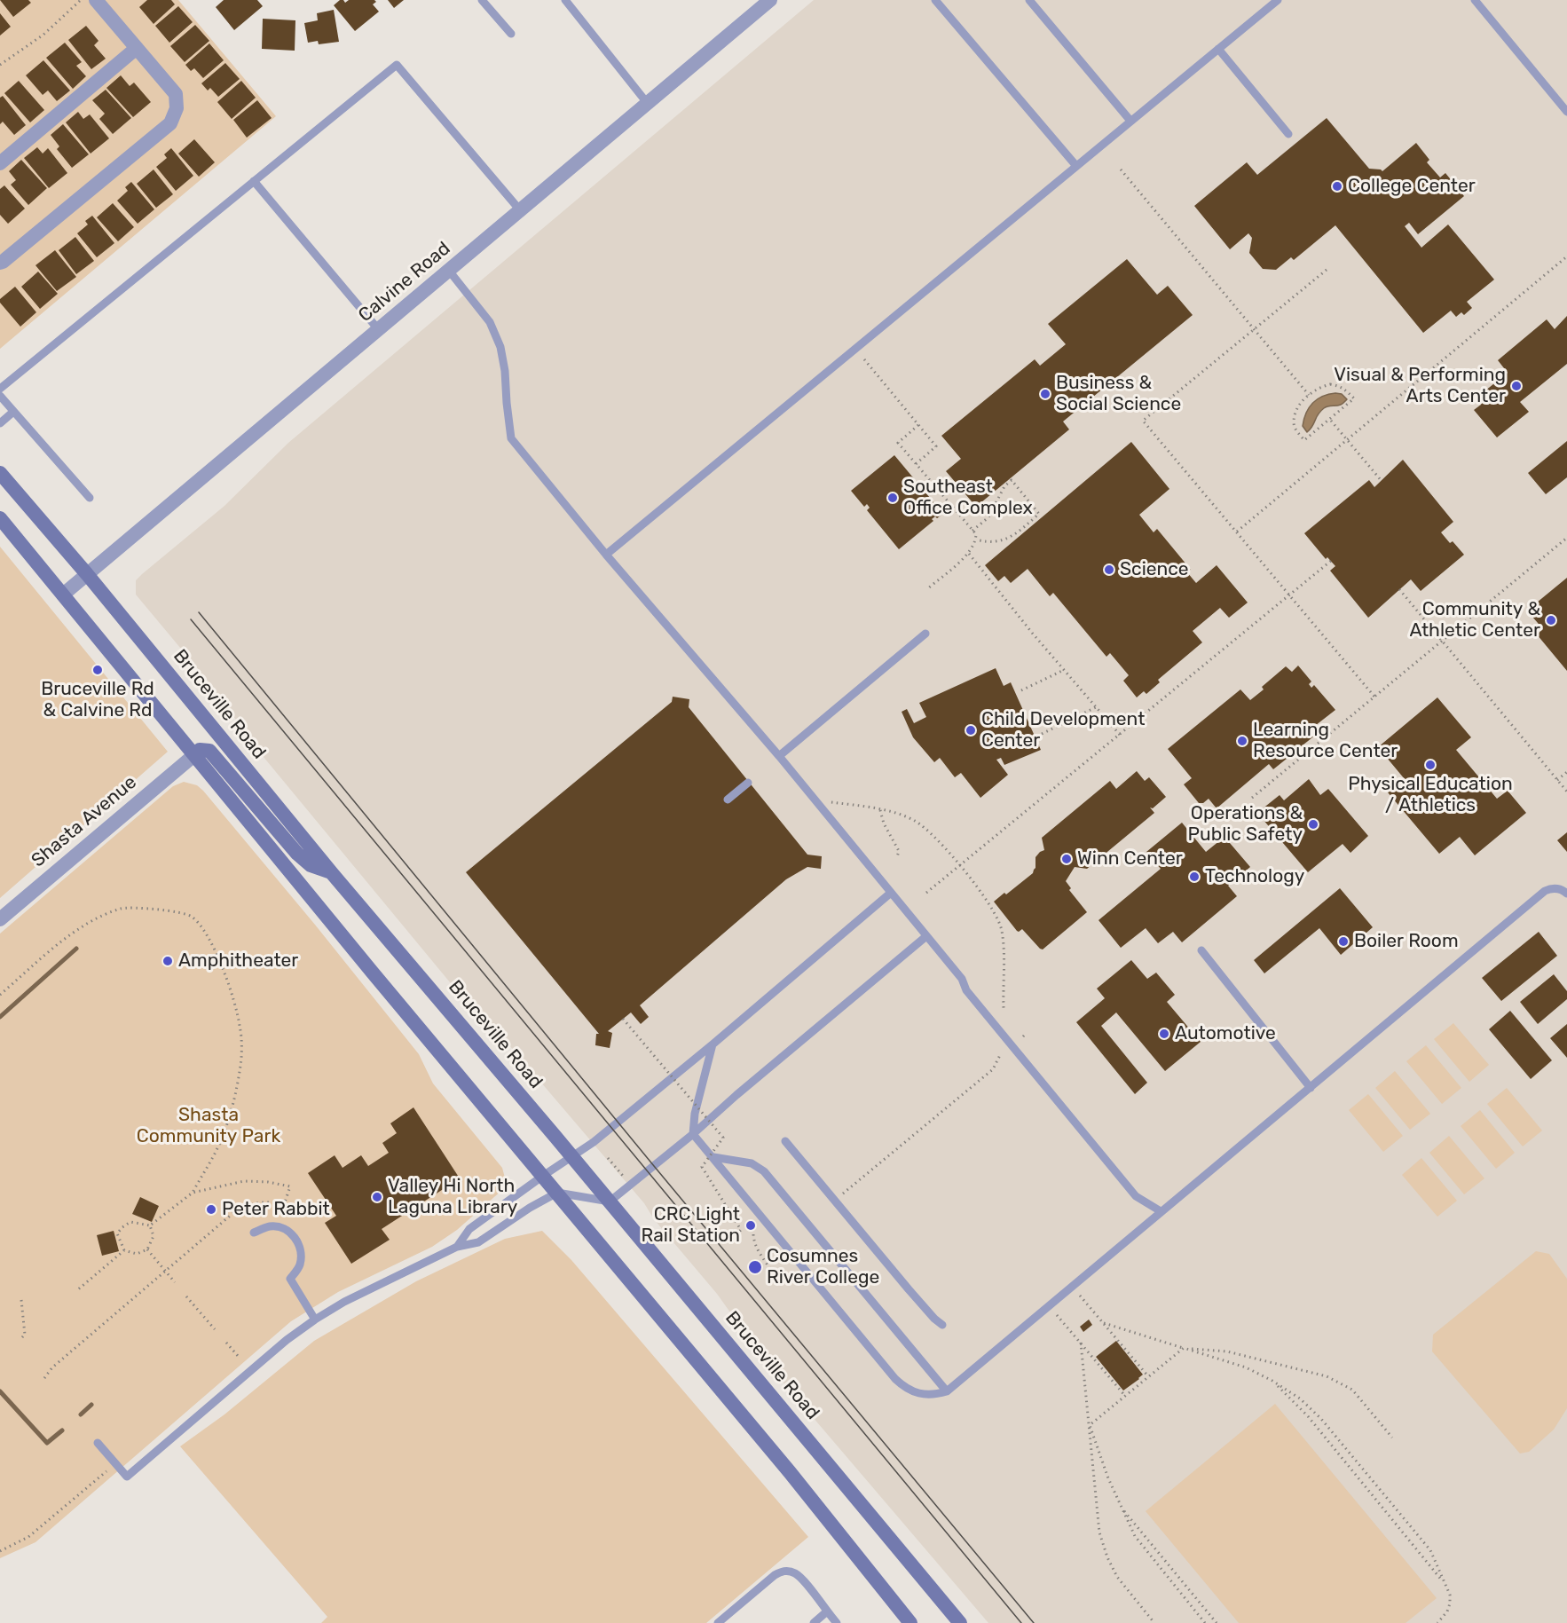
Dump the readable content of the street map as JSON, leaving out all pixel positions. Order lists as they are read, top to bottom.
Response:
{
  "streets": {
    "main road": ["Bruceville Road"],
    "street": ["Calvine Road", "Shasta Avenue"]
  },
  "crossings": [
    ["Calvine Road", "Bruceville Road"]
  ],
  "parks": ["Shasta Community Park"],
  "places": [
    "College Center",
    "Visual & Performing Arts Center",
    "Business & Social Science",
    "Southeast Office Complex",
    "Science",
    "Community & Athletic Center",
    "Bruceville Rd & Calvine Rd",
    "Child Development Center",
    "Learning Resource Center",
    "Physical Education / Athletics",
    "Operations & Public Safety",
    "Winn Center",
    "Technology",
    "Boiler Room",
    "Amphitheater",
    "Automotive",
    "Valley Hi North Laguna Library",
    "Peter Rabbit",
    "CRC Light Rail Station",
    "Cosumnes River College"
  ]
}
